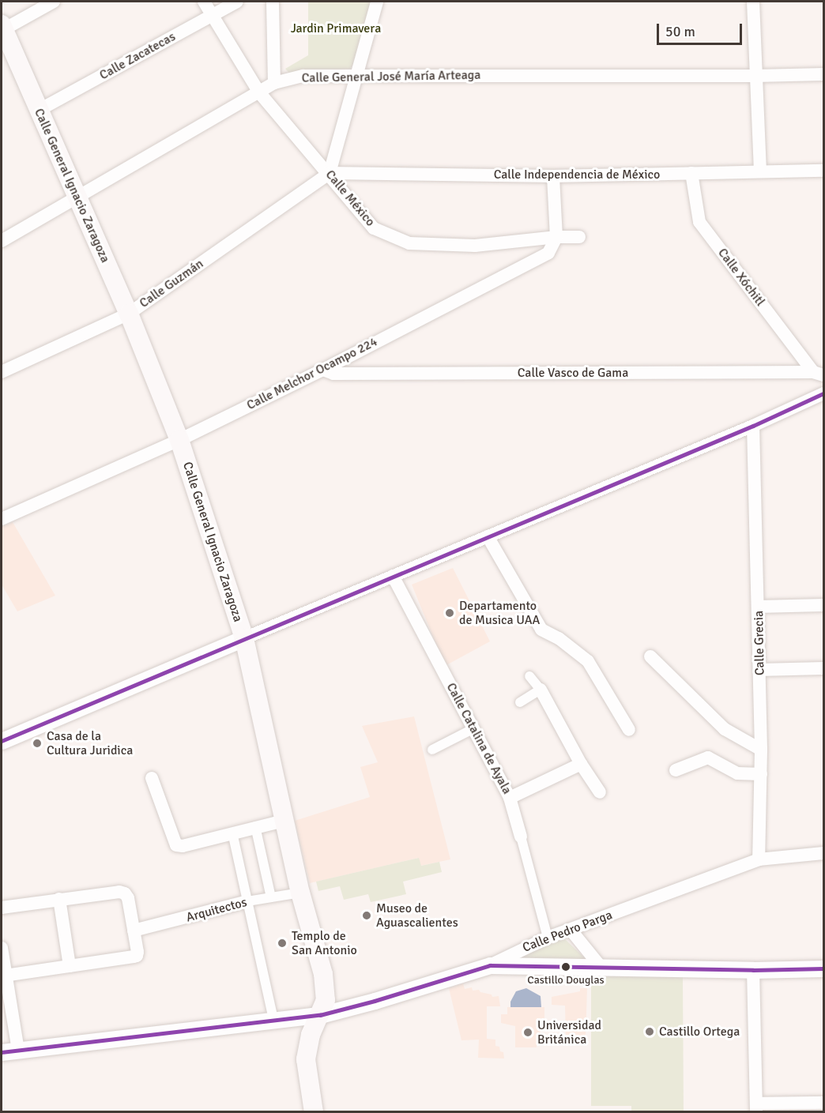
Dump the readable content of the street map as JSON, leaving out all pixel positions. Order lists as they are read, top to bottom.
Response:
{
  "streets": {
    "main road": ["Calle General Ignacio Zaragoza"],
    "street": [
      "Calle Zacatecas",
      "Calle General José María Arteaga",
      "Calle Independencia de México",
      "Calle México",
      "Calle Xóchitl",
      "Calle Guzmán",
      "Calle Vasco de Gama",
      "Calle Melchor Ocampo 224",
      "Calle Grecia",
      "Calle Catalina de Ayala",
      "Arquitectos",
      "Calle Pedro Parga"
    ]
  },
  "crossings": [
    ["Calle Zacatecas", "Calle General Ignacio Zaragoza"],
    ["Calle Zacatecas", "Calle México"],
    ["Calle General José María Arteaga", "Calle General Ignacio Zaragoza"],
    ["Calle General José María Arteaga", "Calle México"],
    ["Calle Independencia de México", "Calle México"],
    ["Calle Independencia de México", "Calle Xóchitl"],
    ["Calle Independencia de México", "Calle Guzmán"],
    ["Calle General Ignacio Zaragoza", "Calle Guzmán"],
    ["Calle General Ignacio Zaragoza", "Calle Melchor Ocampo 224"],
    ["Calle General Ignacio Zaragoza", "Arquitectos"],
    ["Calle General Ignacio Zaragoza", "Calle Pedro Parga"],
    ["Calle México", "Calle Guzmán"],
    ["Calle México", "Calle Melchor Ocampo 224"],
    ["Calle Xóchitl", "Calle Vasco de Gama"],
    ["Calle Vasco de Gama", "Calle Melchor Ocampo 224"],
    ["Calle Grecia", "Calle Pedro Parga"],
    ["Calle Catalina de Ayala", "Calle Pedro Parga"]
  ],
  "parks": ["Jardin Primavera"],
  "places": [
    "Departamento de Musica UAA",
    "Casa de la Cultura Juridica",
    "Museo de Aguascalientes",
    "Templo de San Antonio",
    "Castillo Douglas",
    "Castillo Ortega",
    "Universidad Británica"
  ],
  "scale_bar": "50 m"
}
